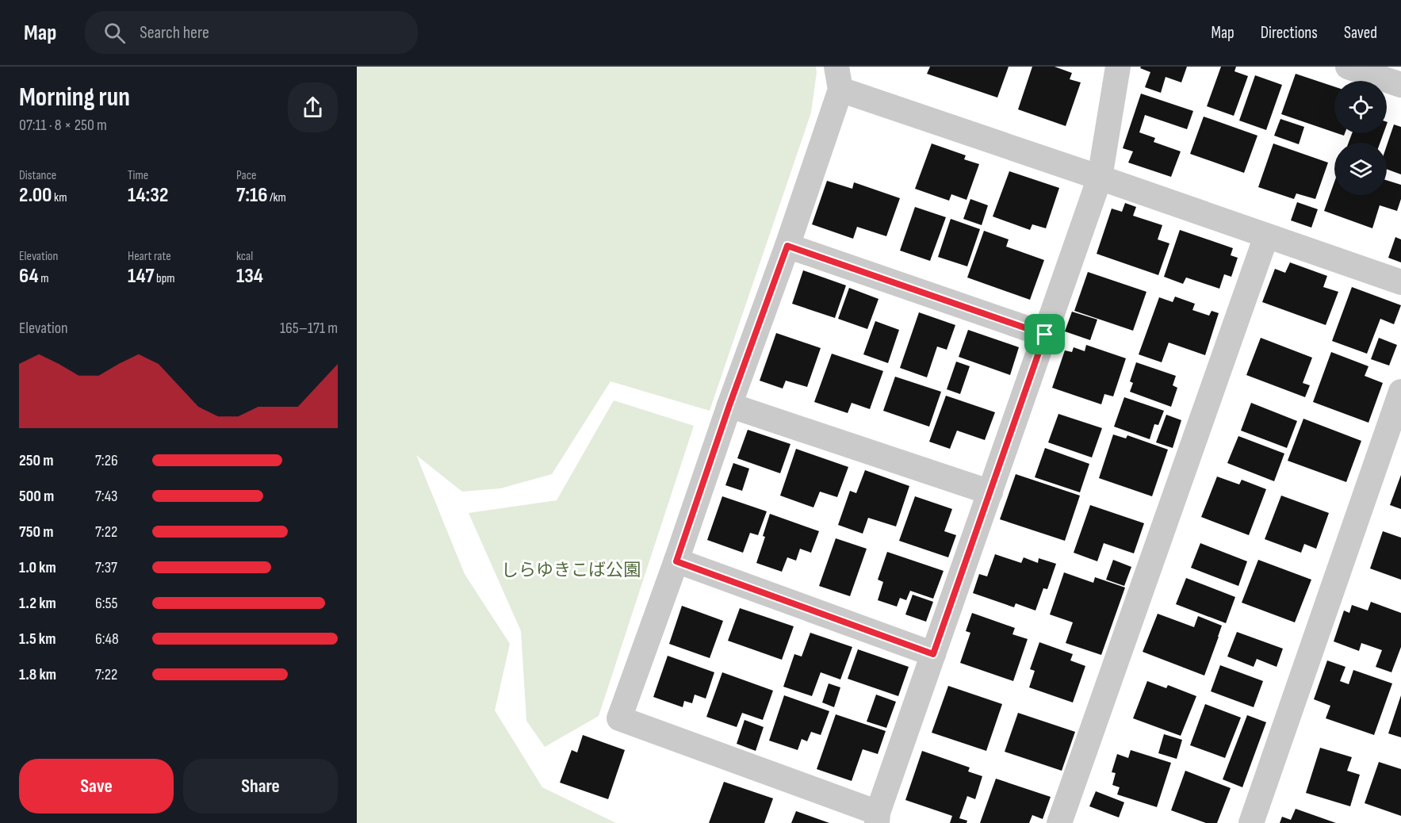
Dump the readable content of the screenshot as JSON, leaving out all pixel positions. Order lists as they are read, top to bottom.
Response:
{
  "parks": ["しらゆきこば公園"],
  "page": {
    "header": "Map",
    "search": "Search here",
    "nav": ["Map", "Directions", "Saved"],
    "heading": ["Morning run", "07:11 · 8 × 250 m"],
    "stats": [
      ["Distance", "2.00 km"],
      ["Time", "14:32"],
      ["Pace", "7:16 /km"],
      ["Elevation", "64 m"],
      ["Heart rate", "147 bpm"],
      ["kcal", "134"]
    ],
    "chart": ["Elevation", "165–171 m"],
    "list": [
      {
        "name": "250 m",
        "note": "7:26"
      },
      {
        "name": "500 m",
        "note": "7:43"
      },
      {
        "name": "750 m",
        "note": "7:22"
      },
      {
        "name": "1.0 km",
        "note": "7:37"
      },
      {
        "name": "1.2 km",
        "note": "6:55"
      },
      {
        "name": "1.5 km",
        "note": "6:48"
      },
      {
        "name": "1.8 km",
        "note": "7:22"
      }
    ],
    "buttons": ["Save", "Share"]
  }
}
